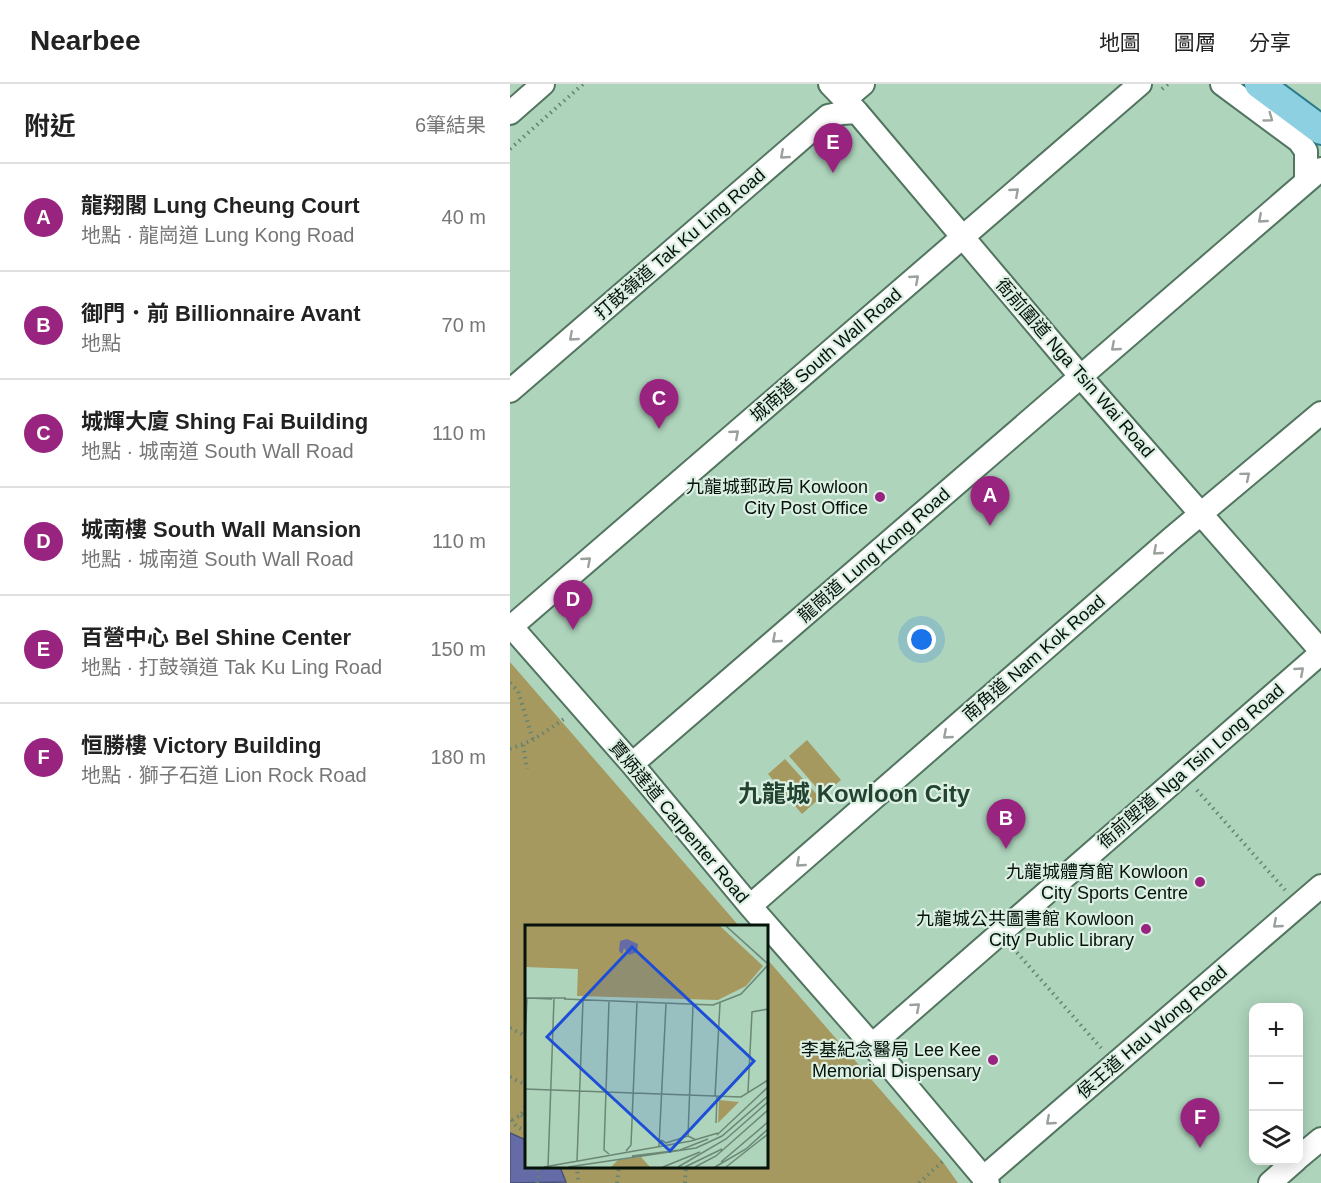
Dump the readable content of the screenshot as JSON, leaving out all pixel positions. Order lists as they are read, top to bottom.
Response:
{
  "streets": {
    "street": [
      "打鼓嶺道 Tak Ku Ling Road",
      "城南道 South Wall Road",
      "衙前圍道 Nga Tsin Wai Road",
      "龍崗道 Lung Kong Road",
      "南角道 Nam Kok Road",
      "衙前塱道 Nga Tsin Long Road",
      "賈炳達道 Carpenter Road",
      "侯王道 Hau Wong Road"
    ]
  },
  "crossings": [
    ["打鼓嶺道 Tak Ku Ling Road", "衙前圍道 Nga Tsin Wai Road"],
    ["城南道 South Wall Road", "衙前圍道 Nga Tsin Wai Road"],
    ["城南道 South Wall Road", "賈炳達道 Carpenter Road"],
    ["衙前圍道 Nga Tsin Wai Road", "龍崗道 Lung Kong Road"],
    ["衙前圍道 Nga Tsin Wai Road", "南角道 Nam Kok Road"],
    ["衙前圍道 Nga Tsin Wai Road", "衙前塱道 Nga Tsin Long Road"],
    ["龍崗道 Lung Kong Road", "賈炳達道 Carpenter Road"],
    ["南角道 Nam Kok Road", "賈炳達道 Carpenter Road"],
    ["衙前塱道 Nga Tsin Long Road", "賈炳達道 Carpenter Road"],
    ["賈炳達道 Carpenter Road", "侯王道 Hau Wong Road"]
  ],
  "one_way": [
    "打鼓嶺道 Tak Ku Ling Road",
    "城南道 South Wall Road",
    "龍崗道 Lung Kong Road",
    "衙前塱道 Nga Tsin Long Road",
    "侯王道 Hau Wong Road"
  ],
  "districts": ["九龍城 Kowloon City"],
  "places": [
    "九龍城郵政局 Kowloon City Post Office",
    "九龍城體育館 Kowloon City Sports Centre",
    "九龍城公共圖書館 Kowloon City Public Library",
    "李基紀念醫局 Lee Kee Memorial Dispensary"
  ],
  "page": {
    "header": "Nearbee",
    "nav": ["地圖", "圖層", "分享"],
    "heading": ["附近", "6筆結果"],
    "pins": [
      "E",
      "C",
      "A",
      "D",
      "B",
      "F"
    ],
    "list": [
      {
        "mark": "A",
        "name": "龍翔閣 Lung Cheung Court",
        "note": "地點 · 龍崗道 Lung Kong Road",
        "value": "40 m"
      },
      {
        "mark": "B",
        "name": "御門．前 Billionnaire Avant",
        "note": "地點",
        "value": "70 m"
      },
      {
        "mark": "C",
        "name": "城輝大廈 Shing Fai Building",
        "note": "地點 · 城南道 South Wall Road",
        "value": "110 m"
      },
      {
        "mark": "D",
        "name": "城南樓 South Wall Mansion",
        "note": "地點 · 城南道 South Wall Road",
        "value": "110 m"
      },
      {
        "mark": "E",
        "name": "百營中心 Bel Shine Center",
        "note": "地點 · 打鼓嶺道 Tak Ku Ling Road",
        "value": "150 m"
      },
      {
        "mark": "F",
        "name": "恒勝樓 Victory Building",
        "note": "地點 · 獅子石道 Lion Rock Road",
        "value": "180 m"
      }
    ],
    "map_buttons": ["+", "−"]
  }
}
